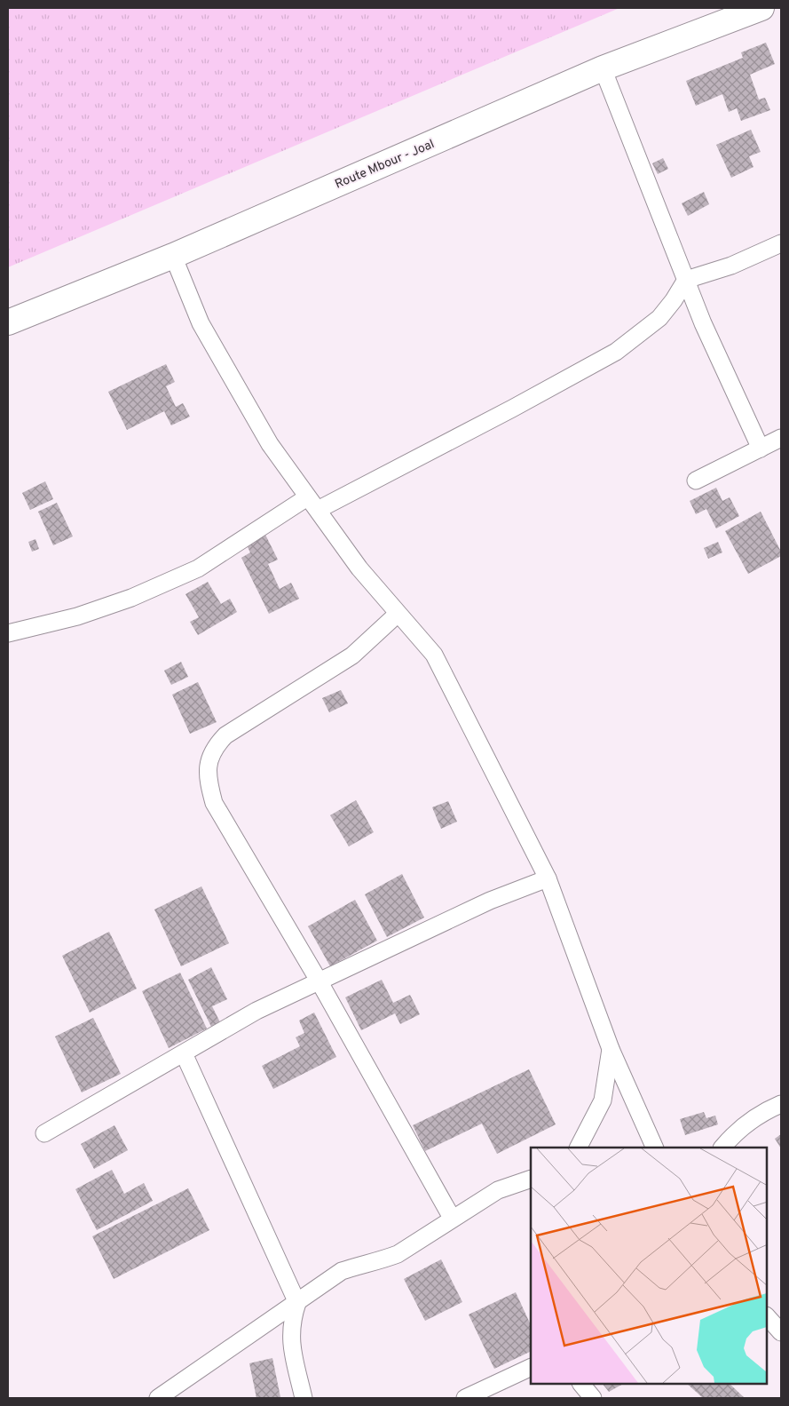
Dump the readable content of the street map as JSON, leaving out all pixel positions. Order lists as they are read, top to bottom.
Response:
{
  "streets": {
    "main road": ["Route Mbour - Joal"]
  }
}
